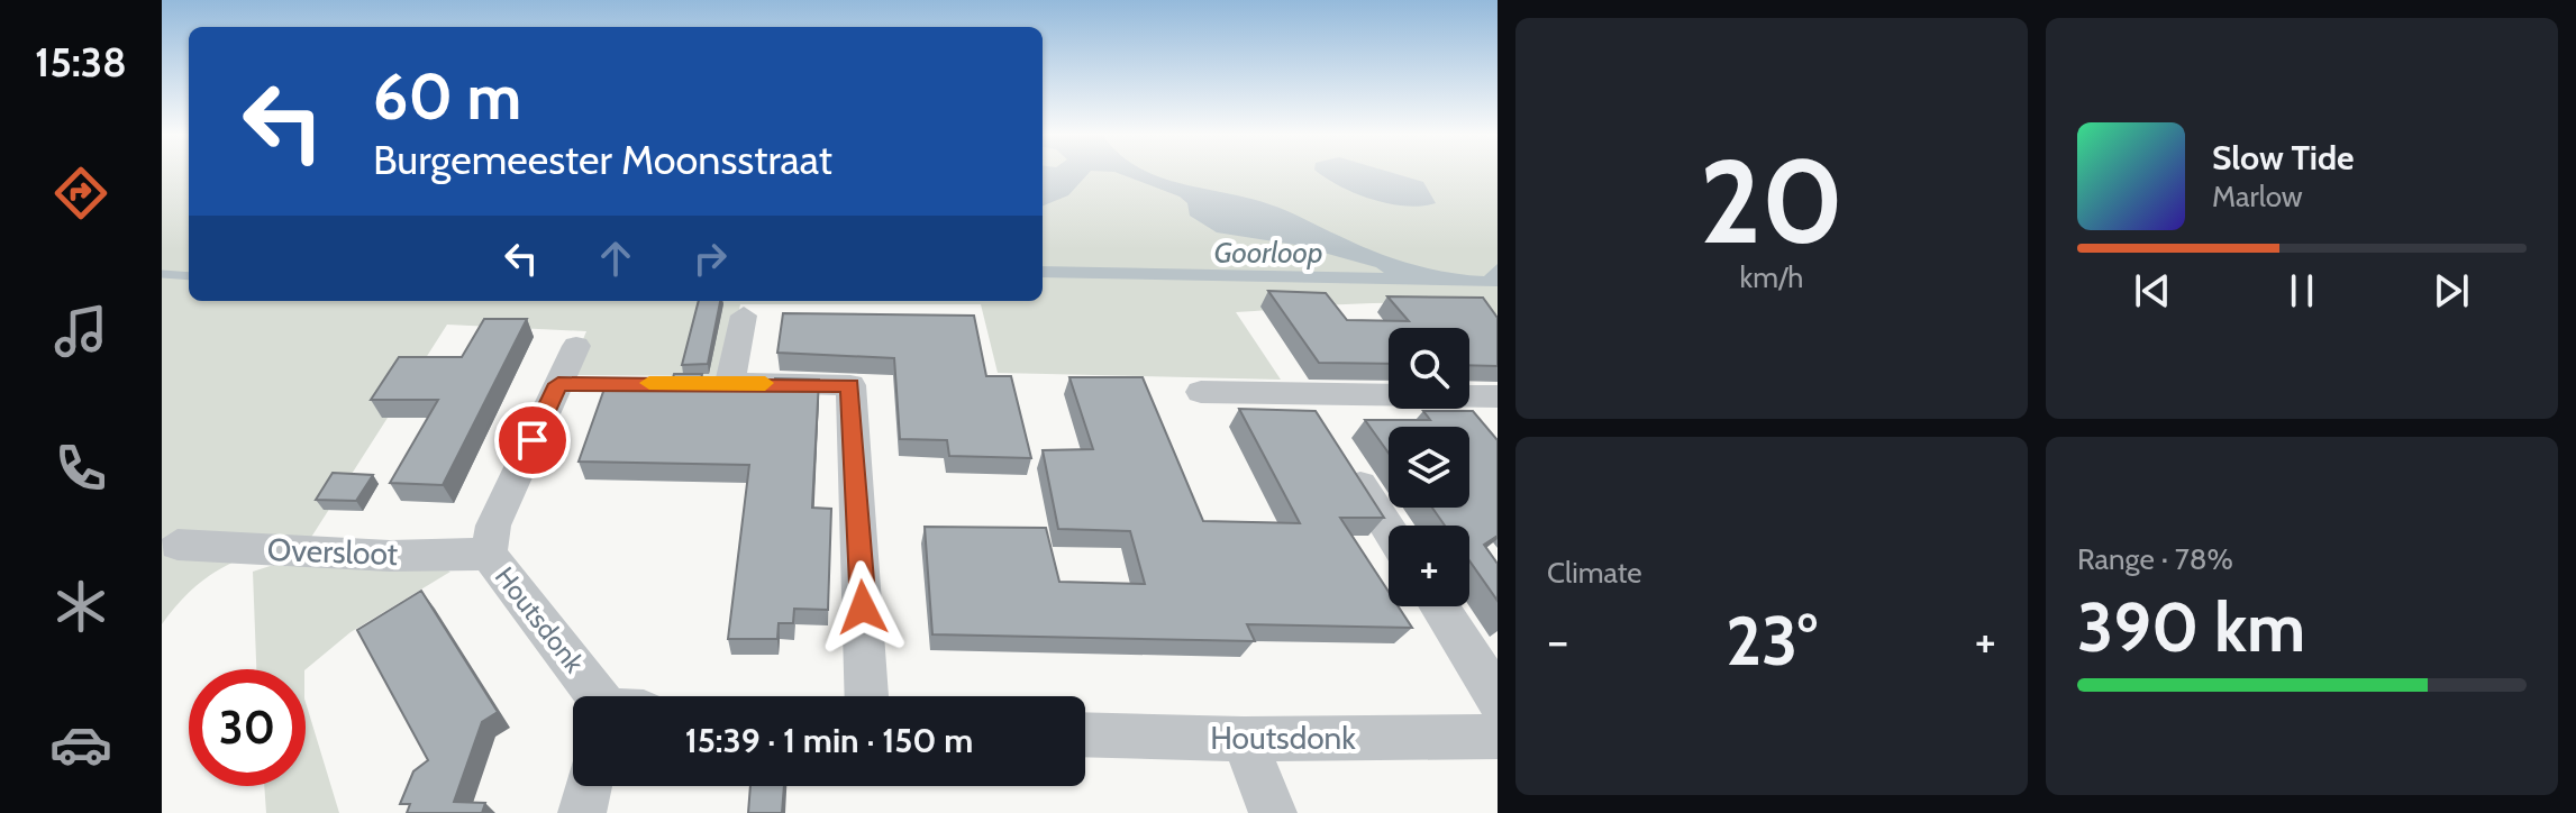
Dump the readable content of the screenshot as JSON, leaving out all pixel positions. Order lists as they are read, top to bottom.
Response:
{
  "streets": {
    "street": ["Oversloot", "Houtsdonk"]
  },
  "crossings": [
    ["Oversloot", "Houtsdonk"]
  ],
  "water": ["Goorloop"],
  "page": {
    "tabs": "15:38",
    "tile": [
      ["20", "km/h"],
      "Climate",
      ["Range · 78%", "390 km"]
    ],
    "turn": ["60 m", "Burgemeester Moonsstraat"],
    "song": ["Slow Tide", "Marlow"],
    "map_buttons": "+",
    "heat": ["−", "23°", "+"],
    "limit": "30",
    "trip": "15:39 · 1 min · 150 m"
  }
}
